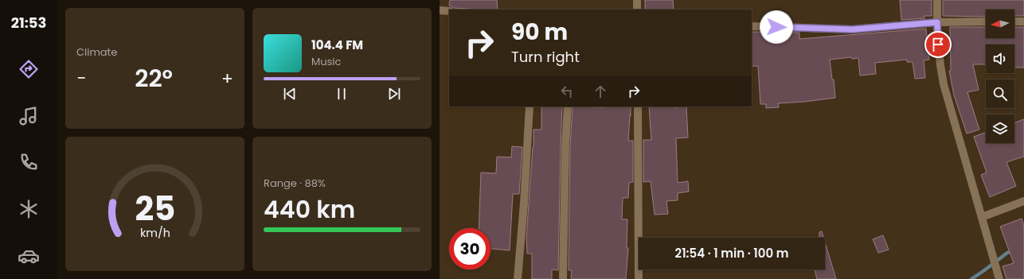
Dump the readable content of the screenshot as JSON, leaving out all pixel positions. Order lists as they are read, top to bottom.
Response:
{
  "north": "left",
  "page": {
    "tabs": "21:53",
    "tile": [
      "Climate",
      ["Range · 88%", "440 km"]
    ],
    "turn": ["90 m", "Turn right"],
    "song": ["104.4 FM", "Music"],
    "heat": ["−", "22°", "+"],
    "limit": "30",
    "trip": "21:54 · 1 min · 100 m",
    "gauge": ["25", "km/h"]
  }
}
